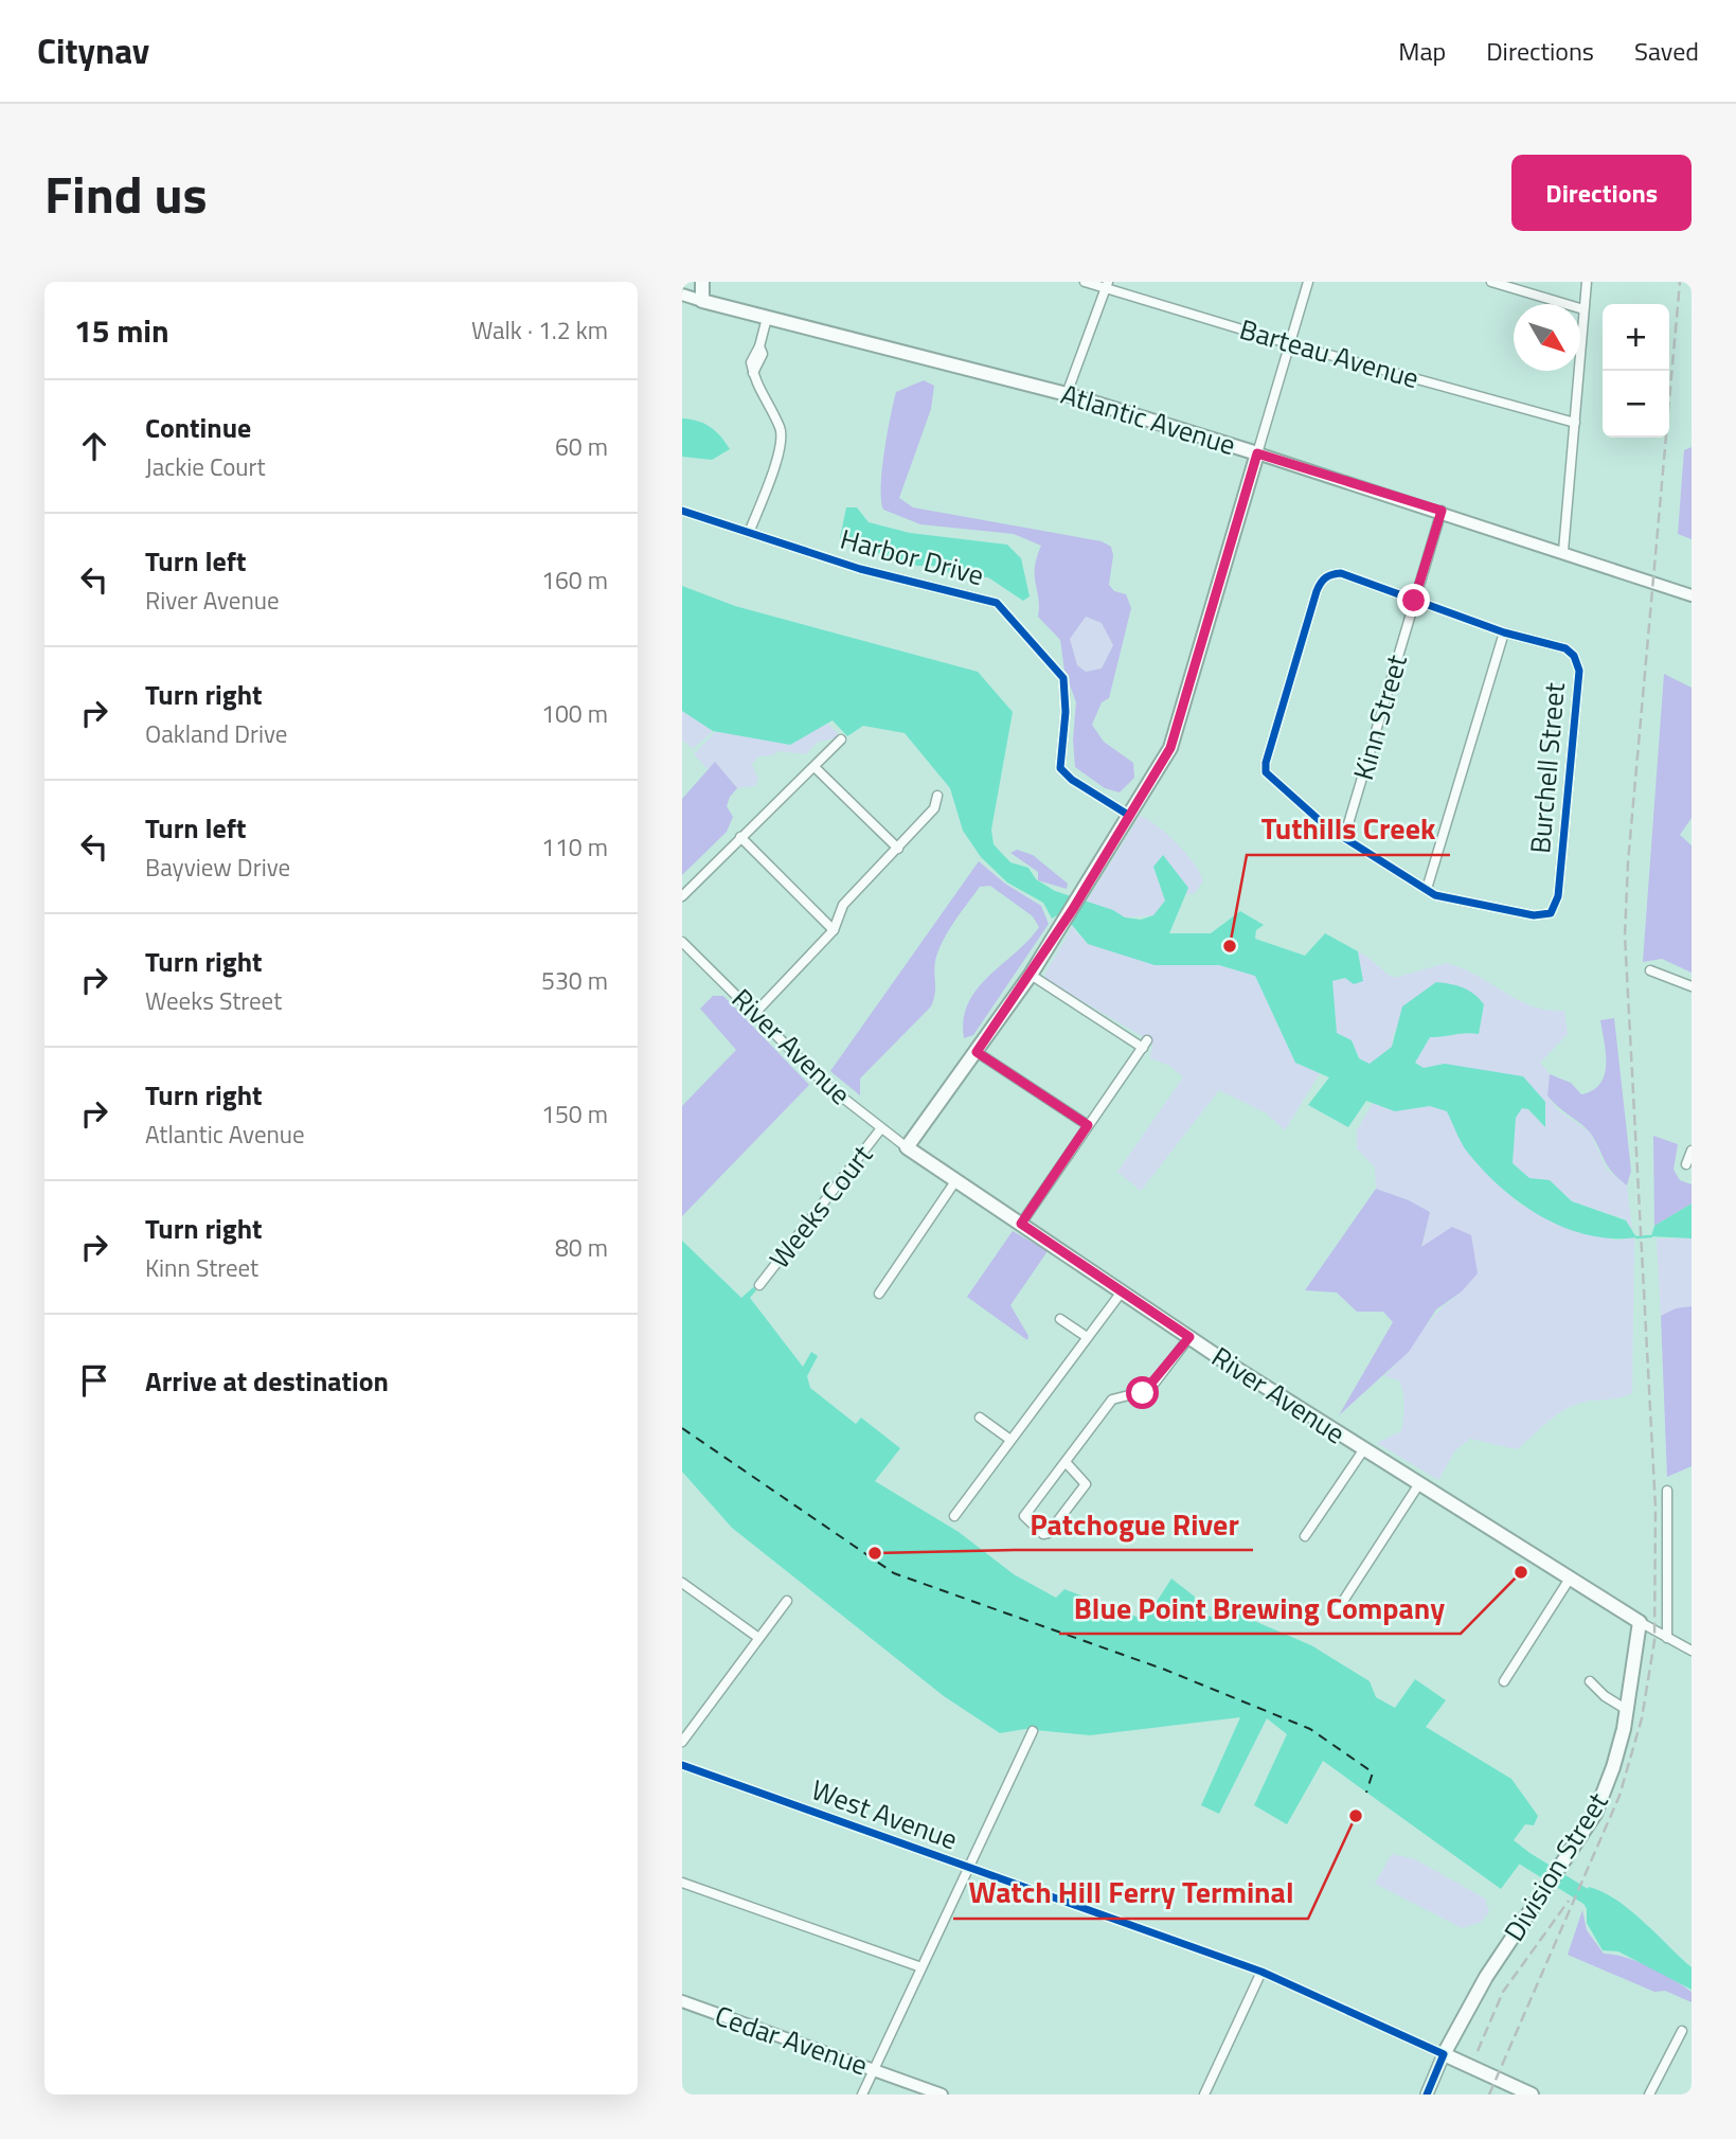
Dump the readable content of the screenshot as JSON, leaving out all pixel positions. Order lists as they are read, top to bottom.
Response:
{
  "streets": {
    "main road": [
      "Atlantic Avenue",
      "River Avenue",
      "West Avenue",
      "Division Street"
    ],
    "street": [
      "Barteau Avenue",
      "Harbor Drive",
      "Kinn Street",
      "Burchell Street",
      "Weeks Court",
      "Cedar Avenue"
    ]
  },
  "crossings": [
    ["Atlantic Avenue", "Kinn Street"],
    ["River Avenue", "Weeks Court"],
    ["River Avenue", "Division Street"],
    ["West Avenue", "Division Street"]
  ],
  "places": [
    "Tuthills Creek",
    "Patchogue River",
    "Blue Point Brewing Company",
    "Watch Hill Ferry Terminal"
  ],
  "north": "bottom right",
  "page": {
    "header": "Citynav",
    "nav": ["Map", "Directions", "Saved"],
    "title": "Find us",
    "buttons": "Directions",
    "heading": ["15 min", "Walk · 1.2 km"],
    "map_buttons": ["+", "−"],
    "list": [
      ["Continue", "Jackie Court", "60 m"],
      ["Turn left", "River Avenue", "160 m"],
      ["Turn right", "Oakland Drive", "100 m"],
      ["Turn left", "Bayview Drive", "110 m"],
      ["Turn right", "Weeks Street", "530 m"],
      ["Turn right", "Atlantic Avenue", "150 m"],
      ["Turn right", "Kinn Street", "80 m"],
      "Arrive at destination"
    ]
  }
}
